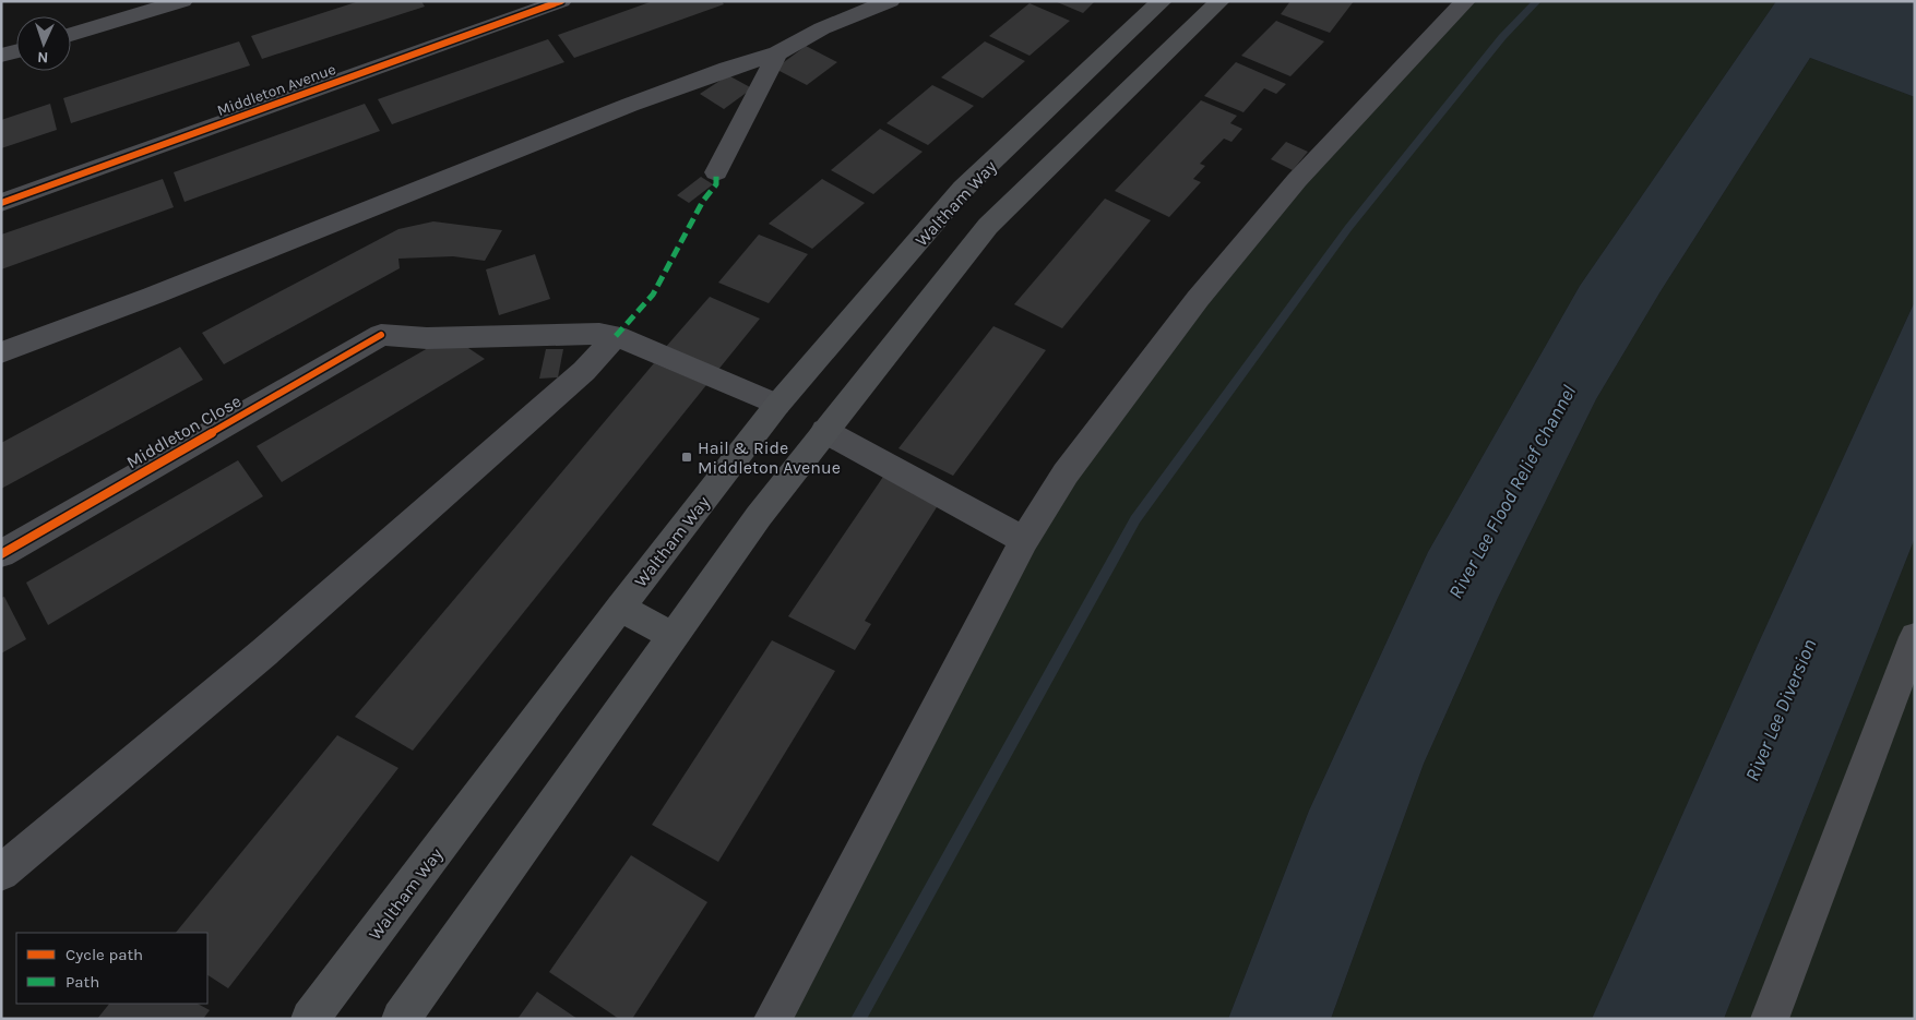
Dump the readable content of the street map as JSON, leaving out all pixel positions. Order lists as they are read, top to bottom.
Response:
{
  "streets": {
    "main road": ["Waltham Way"],
    "street": ["Middleton Avenue", "Middleton Close"]
  },
  "water": ["River Lee Flood Relief Channel", "River Lee Diversion"],
  "places": {
    "transit": ["Hail & Ride Middleton Avenue"]
  },
  "legend": ["Cycle path", "Path"],
  "north": "bottom"
}
